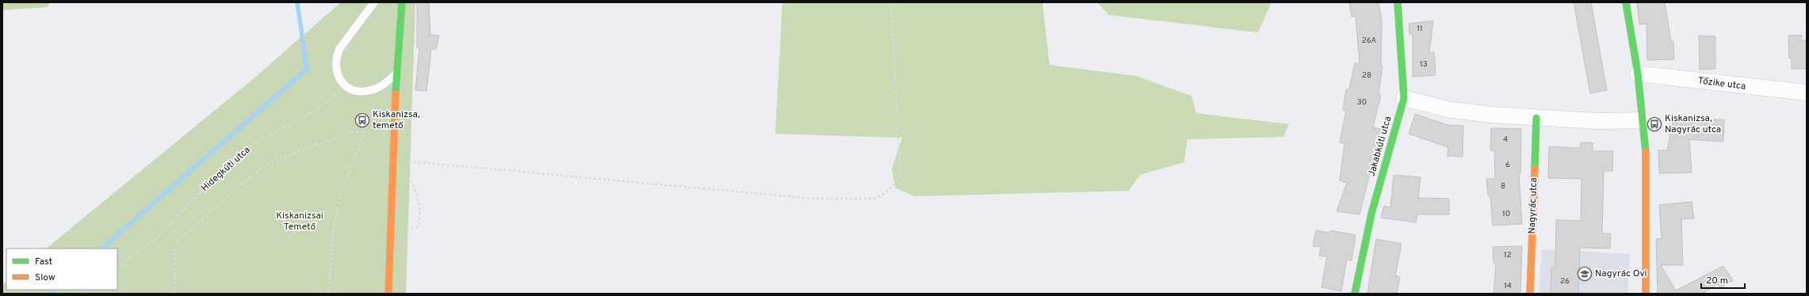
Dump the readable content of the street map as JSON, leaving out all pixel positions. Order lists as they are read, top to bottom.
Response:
{
  "streets": {
    "street": ["Tőzike utca", "Jakabkúti utca", "Nagyrác utca"],
    "path": ["Hidegkúti utca"]
  },
  "parks": ["Kiskanizsai Temető"],
  "places": {
    "bus stop": ["Kiskanizsa, temető", "Kiskanizsa, Nagyrác utca"],
    "school or university": ["Nagyrác Ovi"]
  },
  "house_numbers": [
    "11",
    "26A",
    "13",
    "28",
    "30",
    "4",
    "6",
    "8",
    "10",
    "12",
    "26",
    "14"
  ],
  "legend": ["Fast", "Slow"],
  "scale_bar": "20 m"
}
